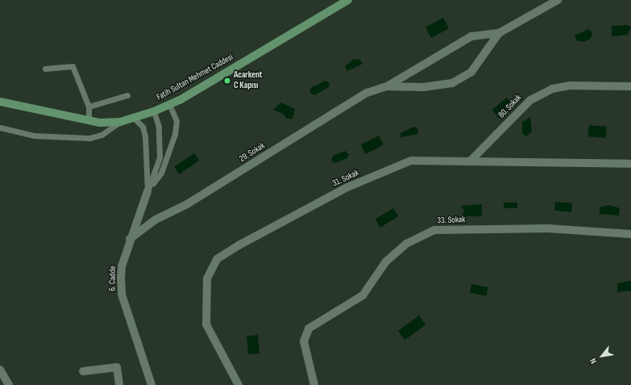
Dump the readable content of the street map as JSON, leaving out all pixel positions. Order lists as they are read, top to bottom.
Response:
{
  "streets": {
    "main road": ["Fatih Sultan Mehmet Caddesi"],
    "street": [
      "80. Sokak",
      "29. Sokak",
      "31. Sokak",
      "33. Sokak",
      "6. Cadde"
    ]
  },
  "crossings": [
    ["80. Sokak", "31. Sokak"],
    ["29. Sokak", "6. Cadde"]
  ],
  "places": ["Acarkent C Kapısı"],
  "north": "bottom left"
}
